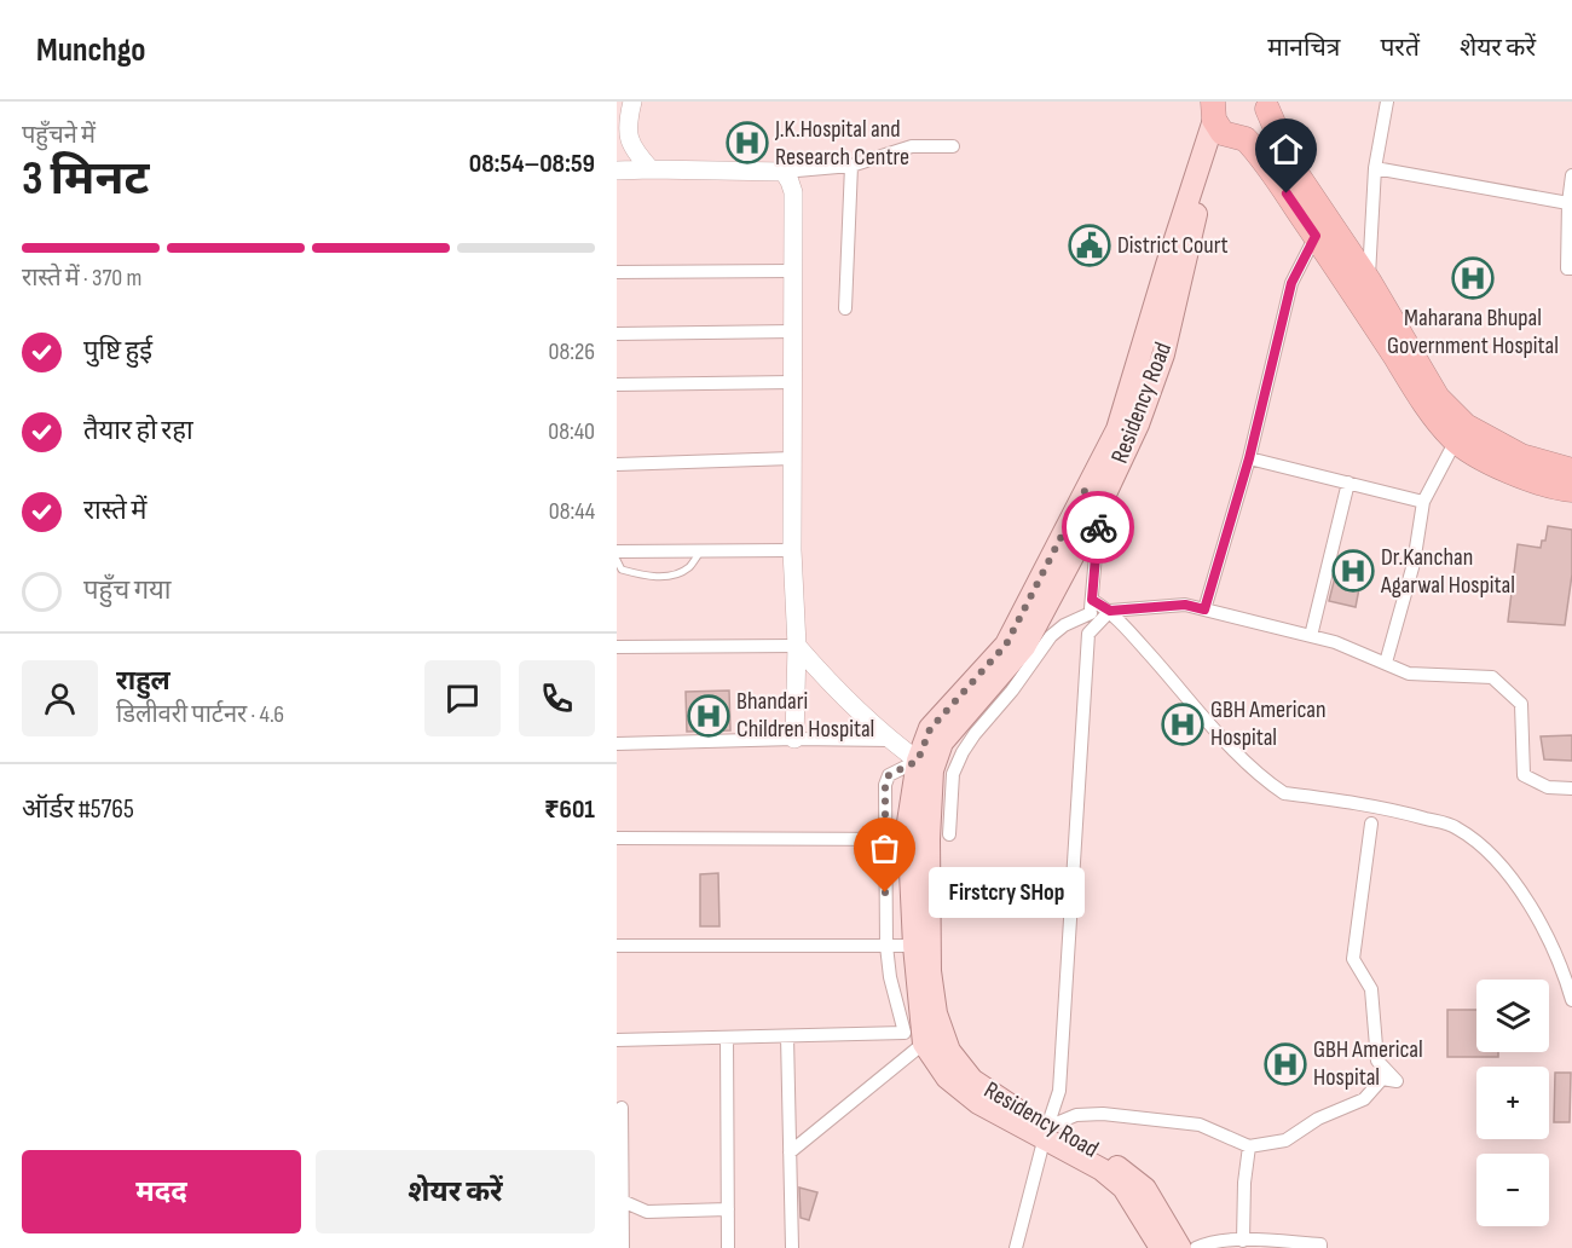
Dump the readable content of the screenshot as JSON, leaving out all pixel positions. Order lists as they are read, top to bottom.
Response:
{
  "streets": {
    "main road": ["Residency Road"]
  },
  "places": {
    "hospital": [
      "J.K.Hospital and Research Centre",
      "Maharana Bhupal Government Hospital",
      "Dr.Kanchan Agarwal Hospital",
      "Bhandari Children Hospital",
      "GBH American Hospital",
      "GBH Americal Hospital"
    ],
    "public building": ["District Court"],
    "other": ["Firstcry SHop"]
  },
  "page": {
    "header": "Munchgo",
    "nav": ["मानचित्र", "परतें", "शेयर करें"],
    "heading": ["3 मिनट", "पहुँचने में", "08:54–08:59"],
    "panel": [
      "राहुल",
      "डिलीवरी पार्टनर · 4.6",
      "ऑर्डर #5765",
      "₹601"
    ],
    "bar": "रास्ते में · 370 m",
    "list": [
      ["पुष्टि हुई", "08:26"],
      ["तैयार हो रहा", "08:40"],
      ["रास्ते में", "08:44"],
      "पहुँच गया"
    ],
    "bubble": "Firstcry SHop",
    "map_buttons": ["+", "−"],
    "buttons": ["मदद", "शेयर करें"]
  }
}
